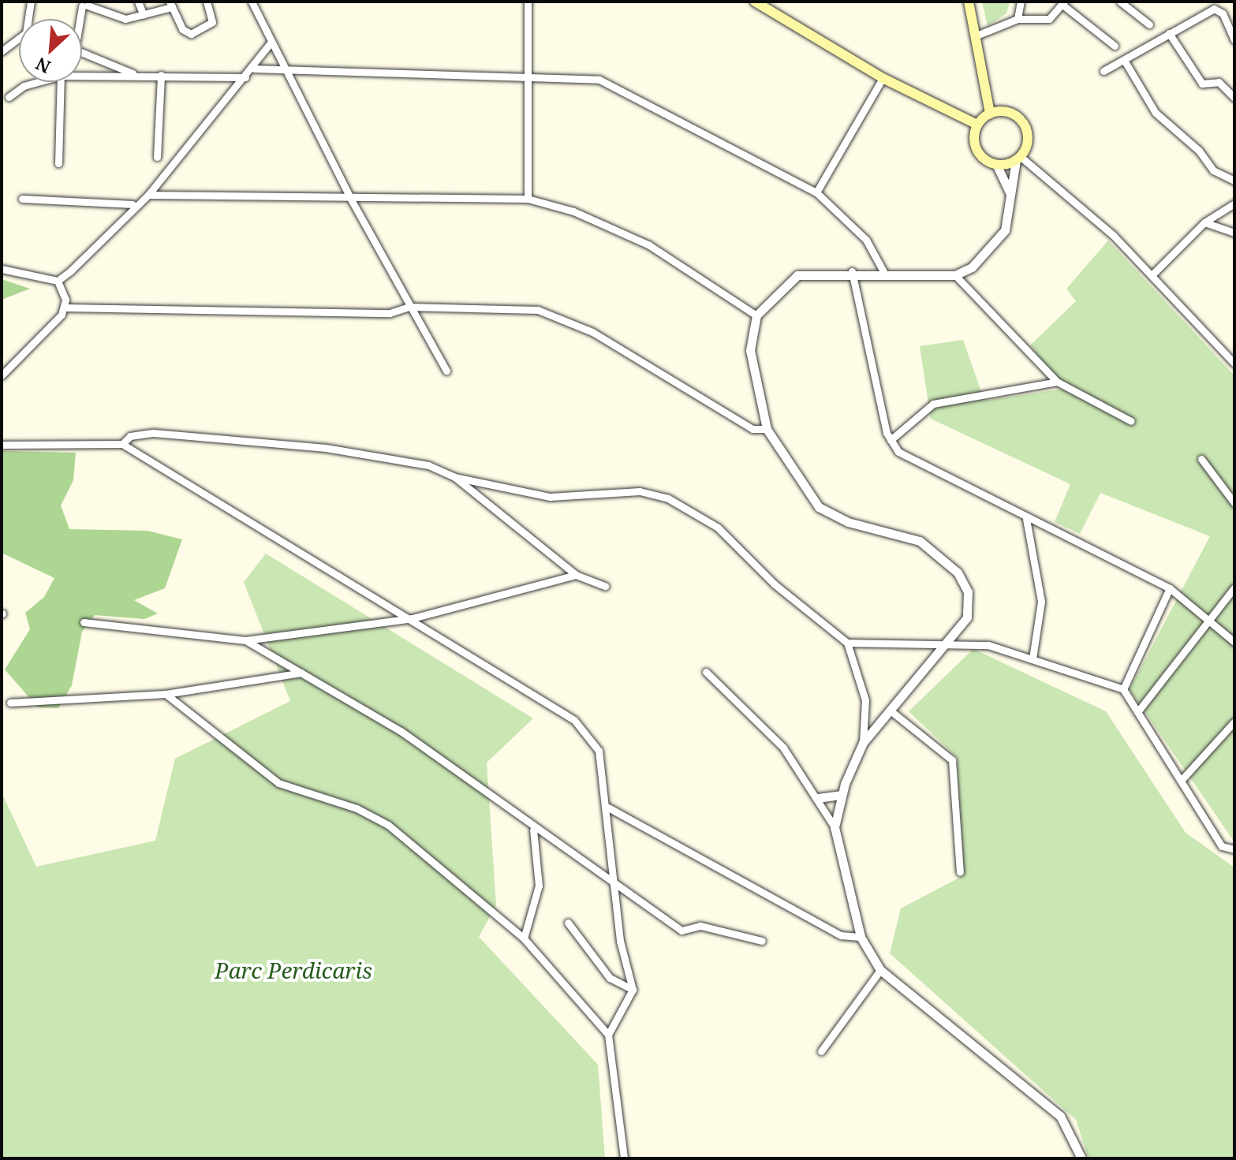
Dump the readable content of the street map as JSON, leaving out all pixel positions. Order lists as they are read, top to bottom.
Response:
{
  "parks": ["Parc Perdicaris"],
  "north": "bottom left"
}
